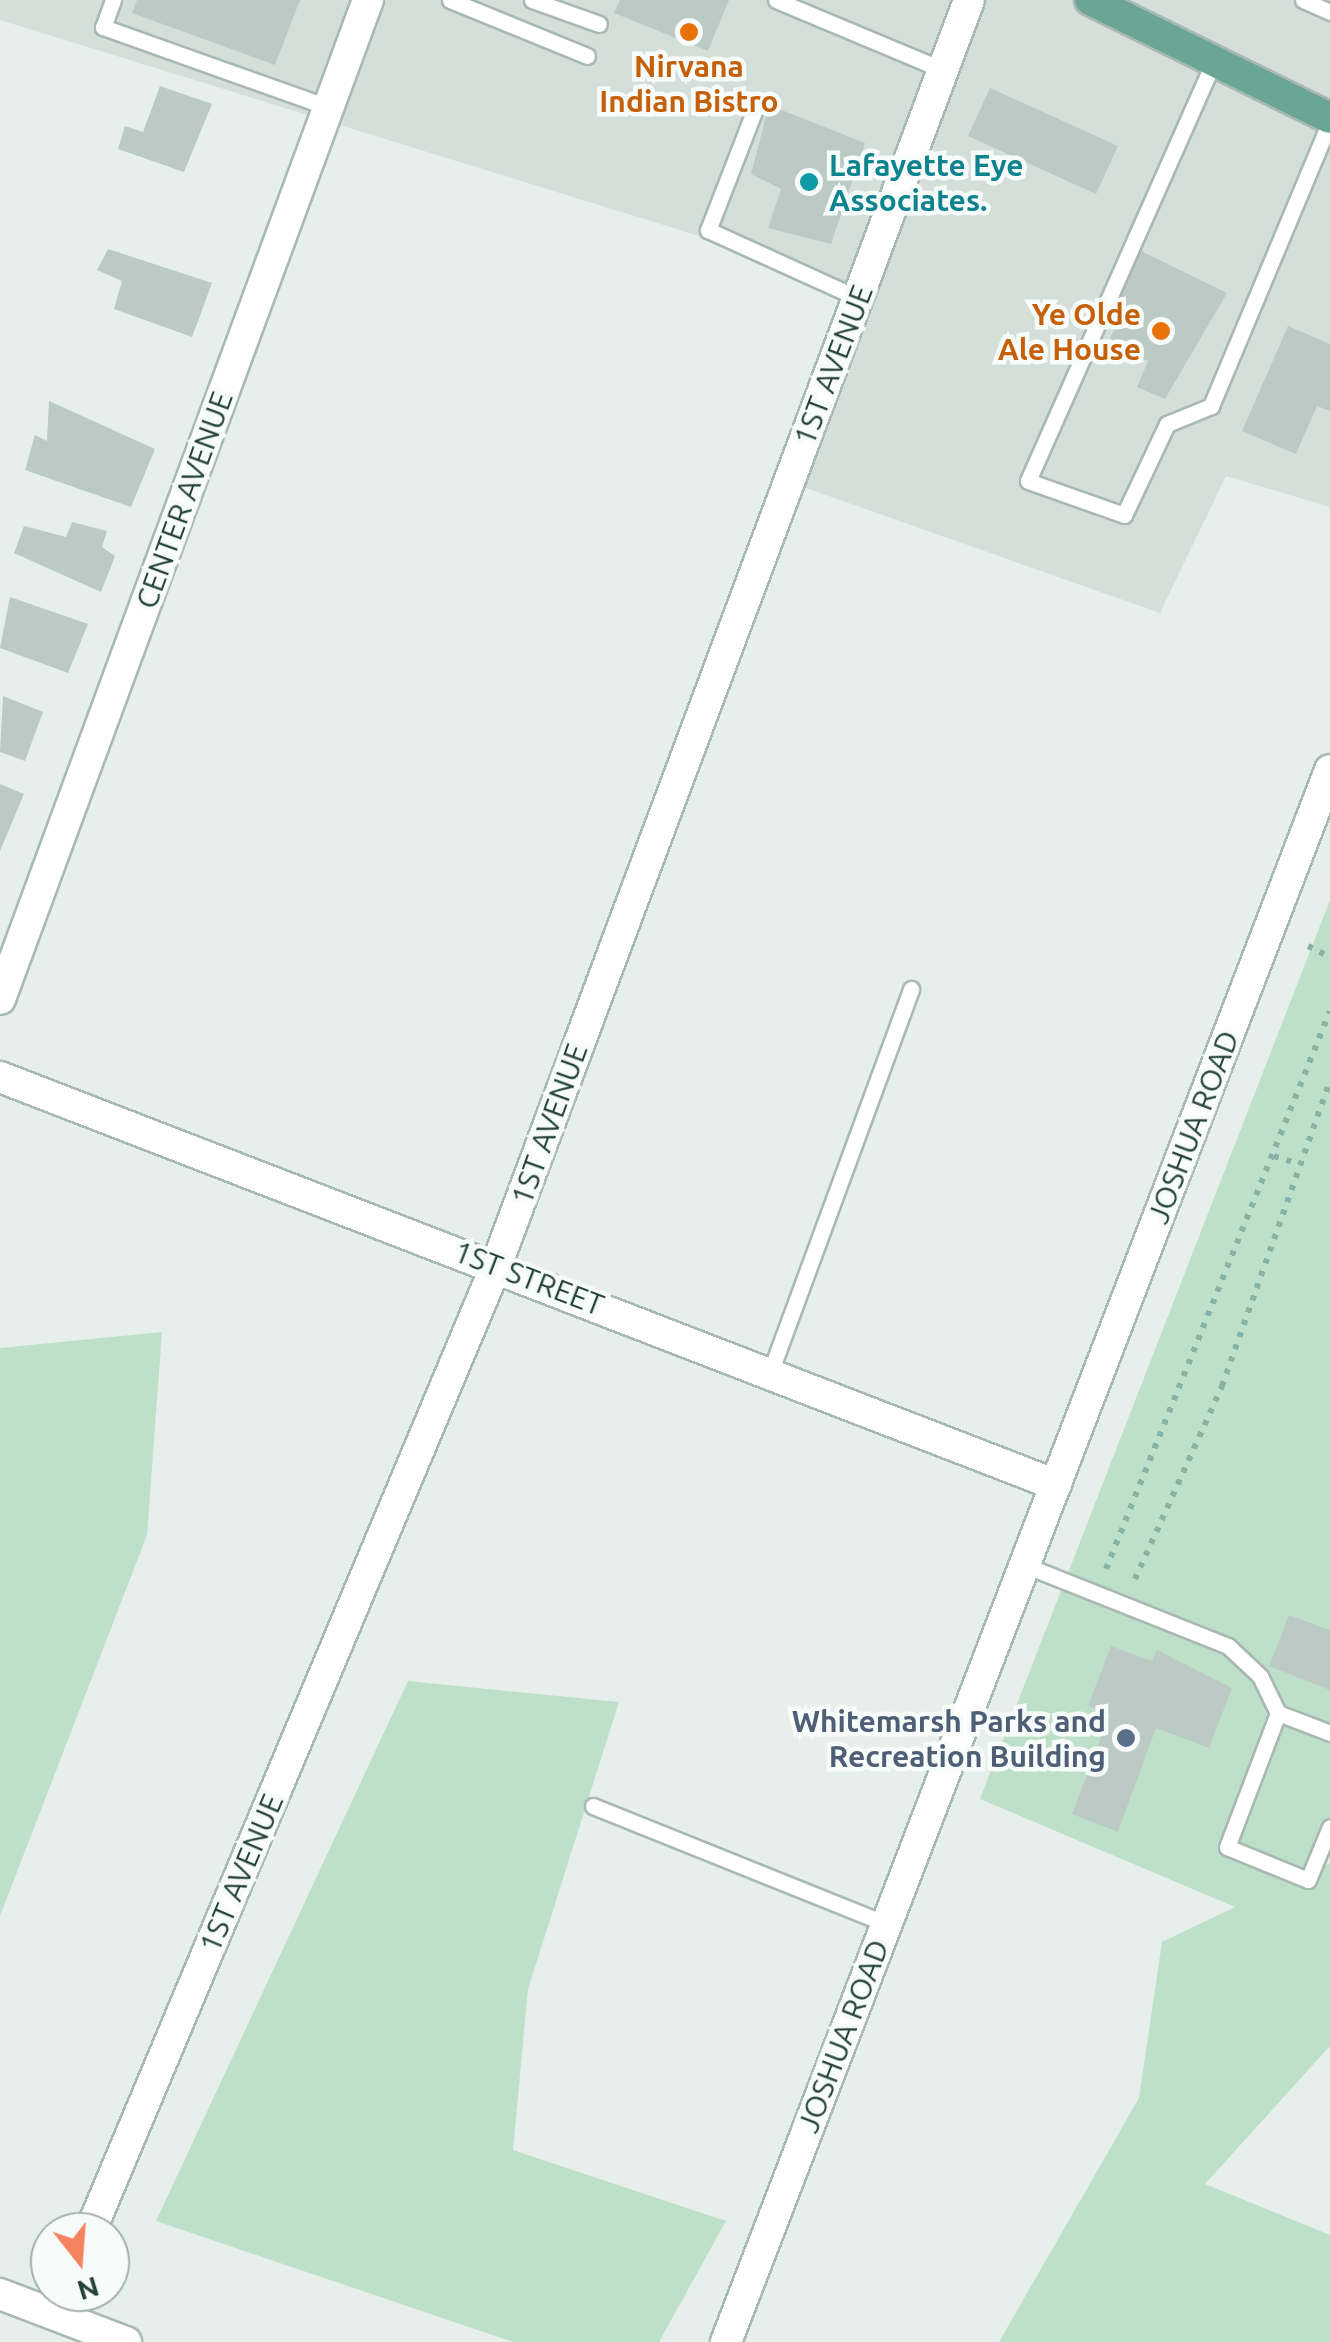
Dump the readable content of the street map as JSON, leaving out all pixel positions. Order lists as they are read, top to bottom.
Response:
{
  "streets": {
    "street": [
      "1ST AVENUE",
      "CENTER AVENUE",
      "JOSHUA ROAD",
      "1ST STREET"
    ]
  },
  "crossings": [
    ["1ST AVENUE", "1ST STREET"],
    ["JOSHUA ROAD", "1ST STREET"]
  ],
  "places": [
    "Nirvana Indian Bistro",
    "Lafayette Eye Associates.",
    "Ye Olde Ale House",
    "Whitemarsh Parks and Recreation Building"
  ],
  "north": "bottom"
}
